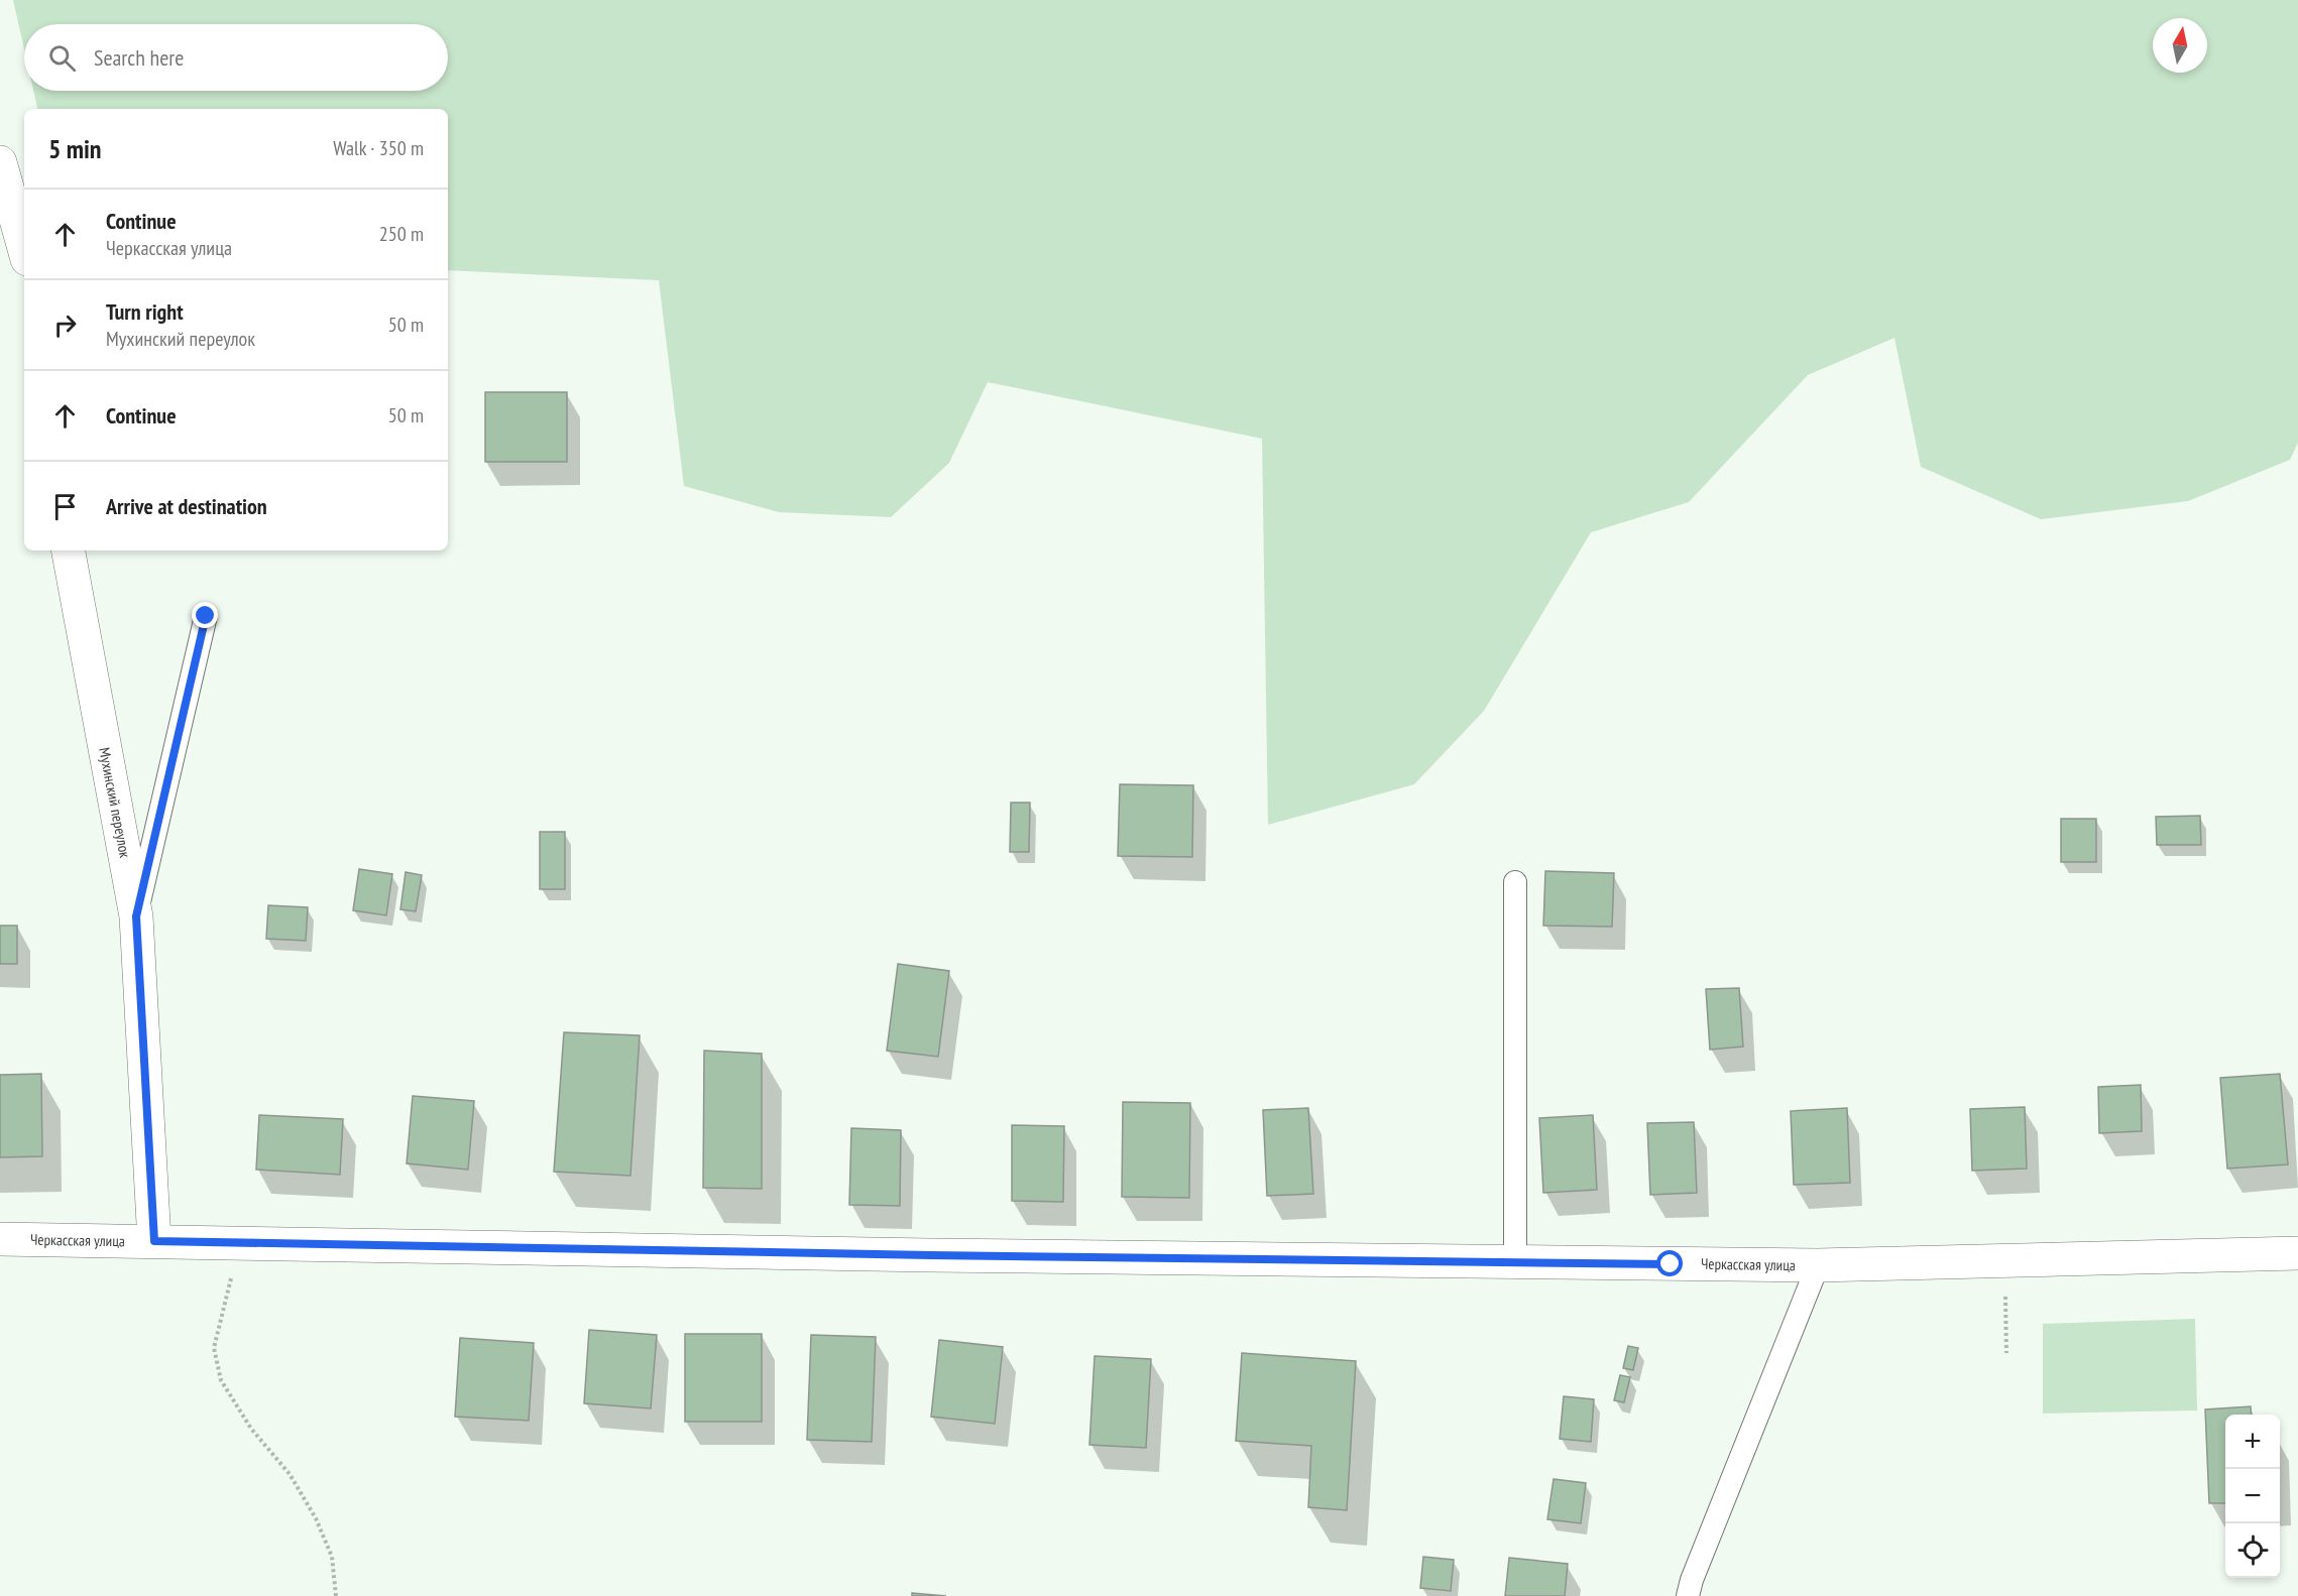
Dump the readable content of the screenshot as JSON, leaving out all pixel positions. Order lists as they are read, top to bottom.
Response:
{
  "streets": {
    "street": ["Мухинский переулок", "Черкасская улица"]
  },
  "crossings": [
    ["Мухинский переулок", "Черкасская улица"]
  ],
  "north": "top",
  "page": {
    "search": "Search here",
    "heading": ["5 min", "Walk · 350 m"],
    "list": [
      ["Continue", "Черкасская улица", "250 m"],
      ["Turn right", "Мухинский переулок", "50 m"],
      ["Continue", "50 m"],
      "Arrive at destination"
    ],
    "map_buttons": ["+", "−"]
  }
}
